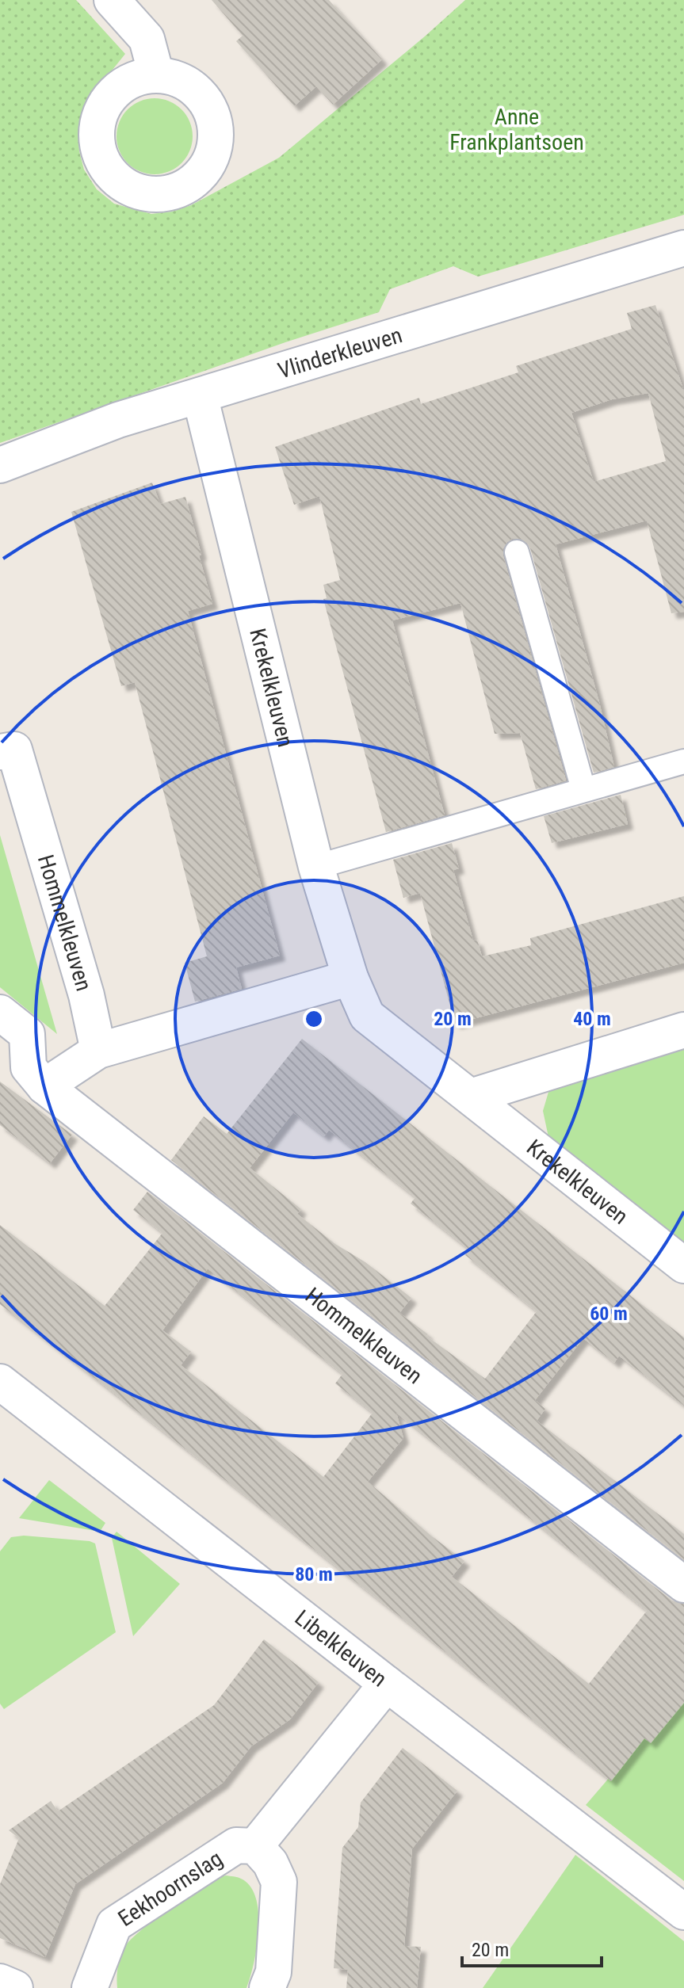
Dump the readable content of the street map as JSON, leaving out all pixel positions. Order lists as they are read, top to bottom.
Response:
{
  "streets": {
    "street": [
      "Vlinderkleuven",
      "Krekelkleuven",
      "Hommelkleuven",
      "Libelkleuven",
      "Eekhoornslag"
    ]
  },
  "crossings": [
    ["Vlinderkleuven", "Krekelkleuven"]
  ],
  "parks": ["Anne Frankplantsoen"],
  "scale_bar": "20 m",
  "rings": [
    "20 m",
    "40 m",
    "60 m",
    "80 m"
  ]
}
